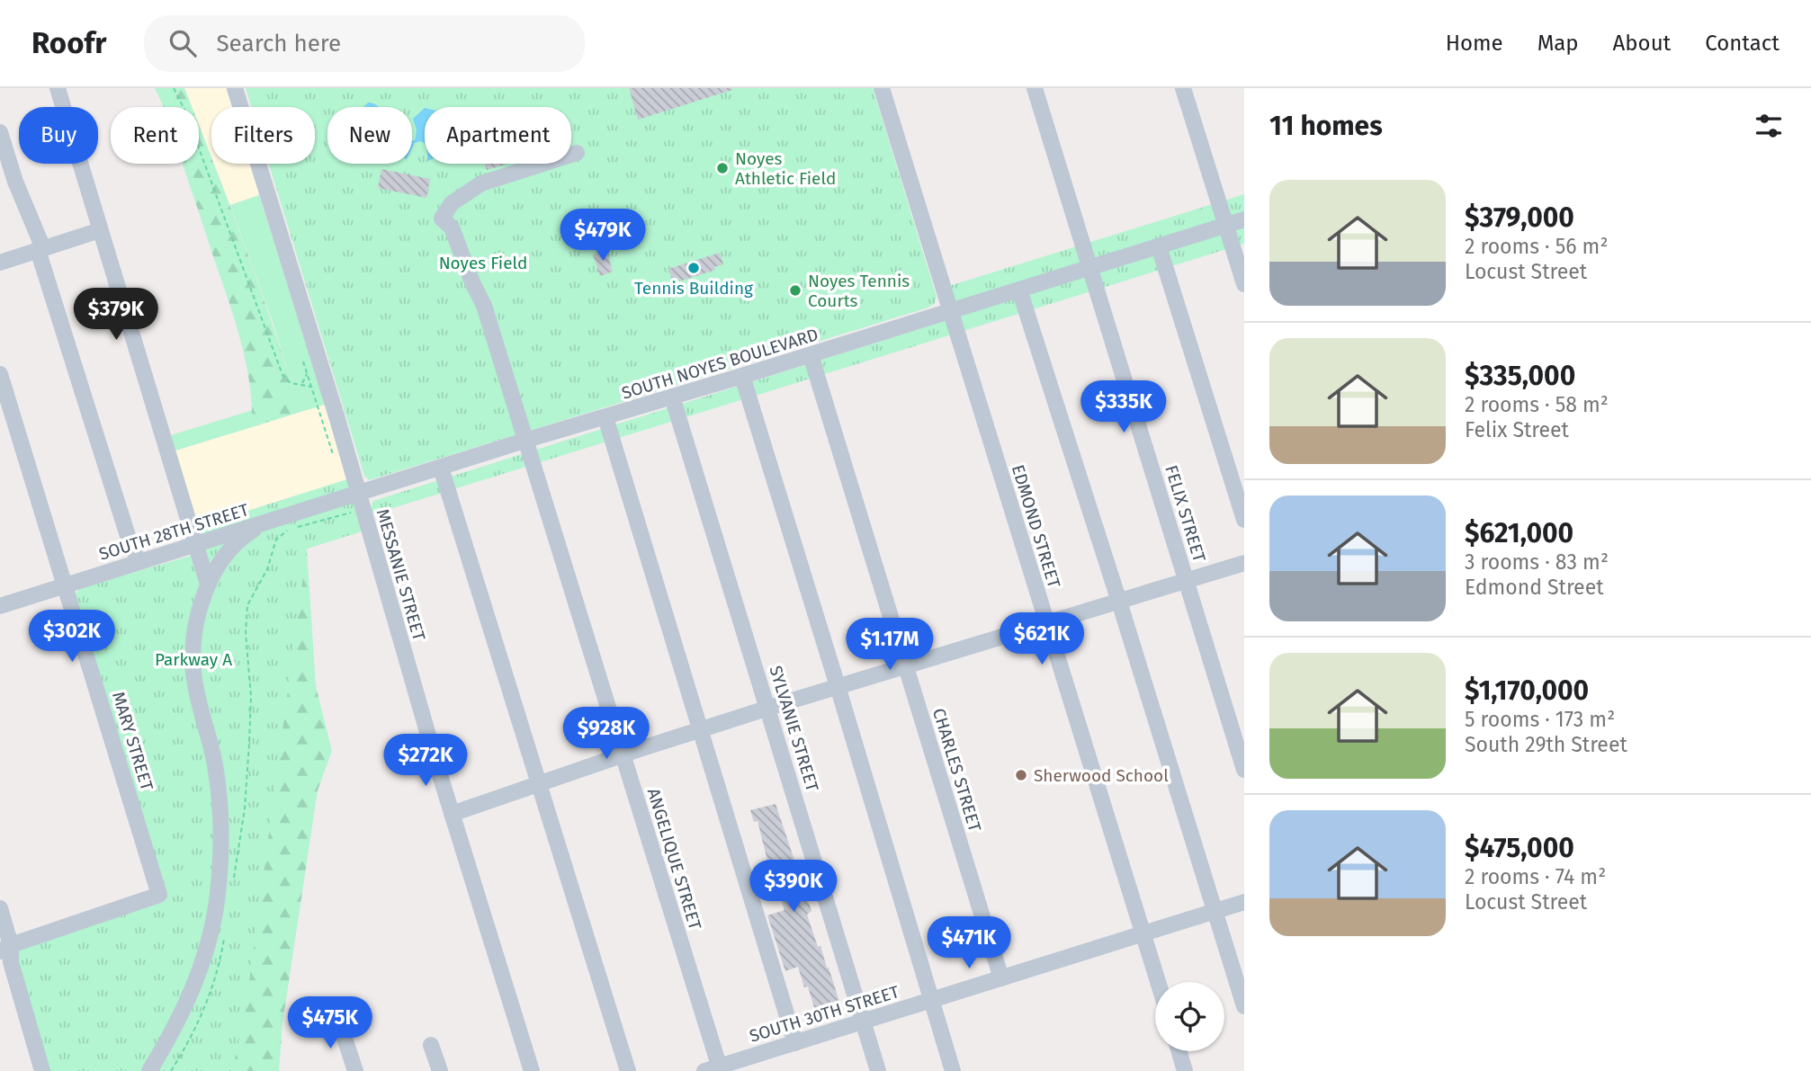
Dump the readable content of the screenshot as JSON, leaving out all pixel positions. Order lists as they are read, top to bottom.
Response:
{
  "streets": {
    "street": [
      "SOUTH NOYES BOULEVARD",
      "FELIX STREET",
      "EDMOND STREET",
      "SOUTH 28TH STREET",
      "MESSANIE STREET",
      "SYLVANIE STREET",
      "MARY STREET",
      "CHARLES STREET",
      "ANGELIQUE STREET",
      "SOUTH 30TH STREET"
    ]
  },
  "crossings": [
    ["SOUTH NOYES BOULEVARD", "FELIX STREET"],
    ["SOUTH NOYES BOULEVARD", "EDMOND STREET"],
    ["SOUTH NOYES BOULEVARD", "SOUTH 28TH STREET"],
    ["SOUTH NOYES BOULEVARD", "MESSANIE STREET"],
    ["SOUTH NOYES BOULEVARD", "SYLVANIE STREET"],
    ["SOUTH NOYES BOULEVARD", "CHARLES STREET"],
    ["SOUTH NOYES BOULEVARD", "ANGELIQUE STREET"],
    ["EDMOND STREET", "SOUTH 30TH STREET"],
    ["SOUTH 28TH STREET", "MESSANIE STREET"],
    ["SOUTH 28TH STREET", "MARY STREET"],
    ["SYLVANIE STREET", "SOUTH 30TH STREET"],
    ["CHARLES STREET", "SOUTH 30TH STREET"],
    ["ANGELIQUE STREET", "SOUTH 30TH STREET"]
  ],
  "parks": ["Noyes Field", "Parkway A"],
  "places": [
    "Noyes Athletic Field",
    "Tennis Building",
    "Noyes Tennis Courts",
    "Sherwood School"
  ],
  "page": {
    "header": "Roofr",
    "search": "Search here",
    "nav": [
      "Home",
      "Map",
      "About",
      "Contact"
    ],
    "heading": "11 homes",
    "chip": [
      "Buy",
      "Rent",
      "Filters",
      "New",
      "Apartment"
    ],
    "list": [
      {
        "name": "$379,000",
        "note": "2 rooms · 56 m² · Locust Street"
      },
      {
        "name": "$335,000",
        "note": "2 rooms · 58 m² · Felix Street"
      },
      {
        "name": "$621,000",
        "note": "3 rooms · 83 m² · Edmond Street"
      },
      {
        "name": "$1,170,000",
        "note": "5 rooms · 173 m² · South 29th Street"
      },
      {
        "name": "$475,000",
        "note": "2 rooms · 74 m² · Locust Street"
      }
    ],
    "price": [
      "$479K",
      "$379K",
      "$335K",
      "$302K",
      "$621K",
      "$1.17M",
      "$928K",
      "$272K",
      "$390K",
      "$471K",
      "$475K"
    ]
  }
}
